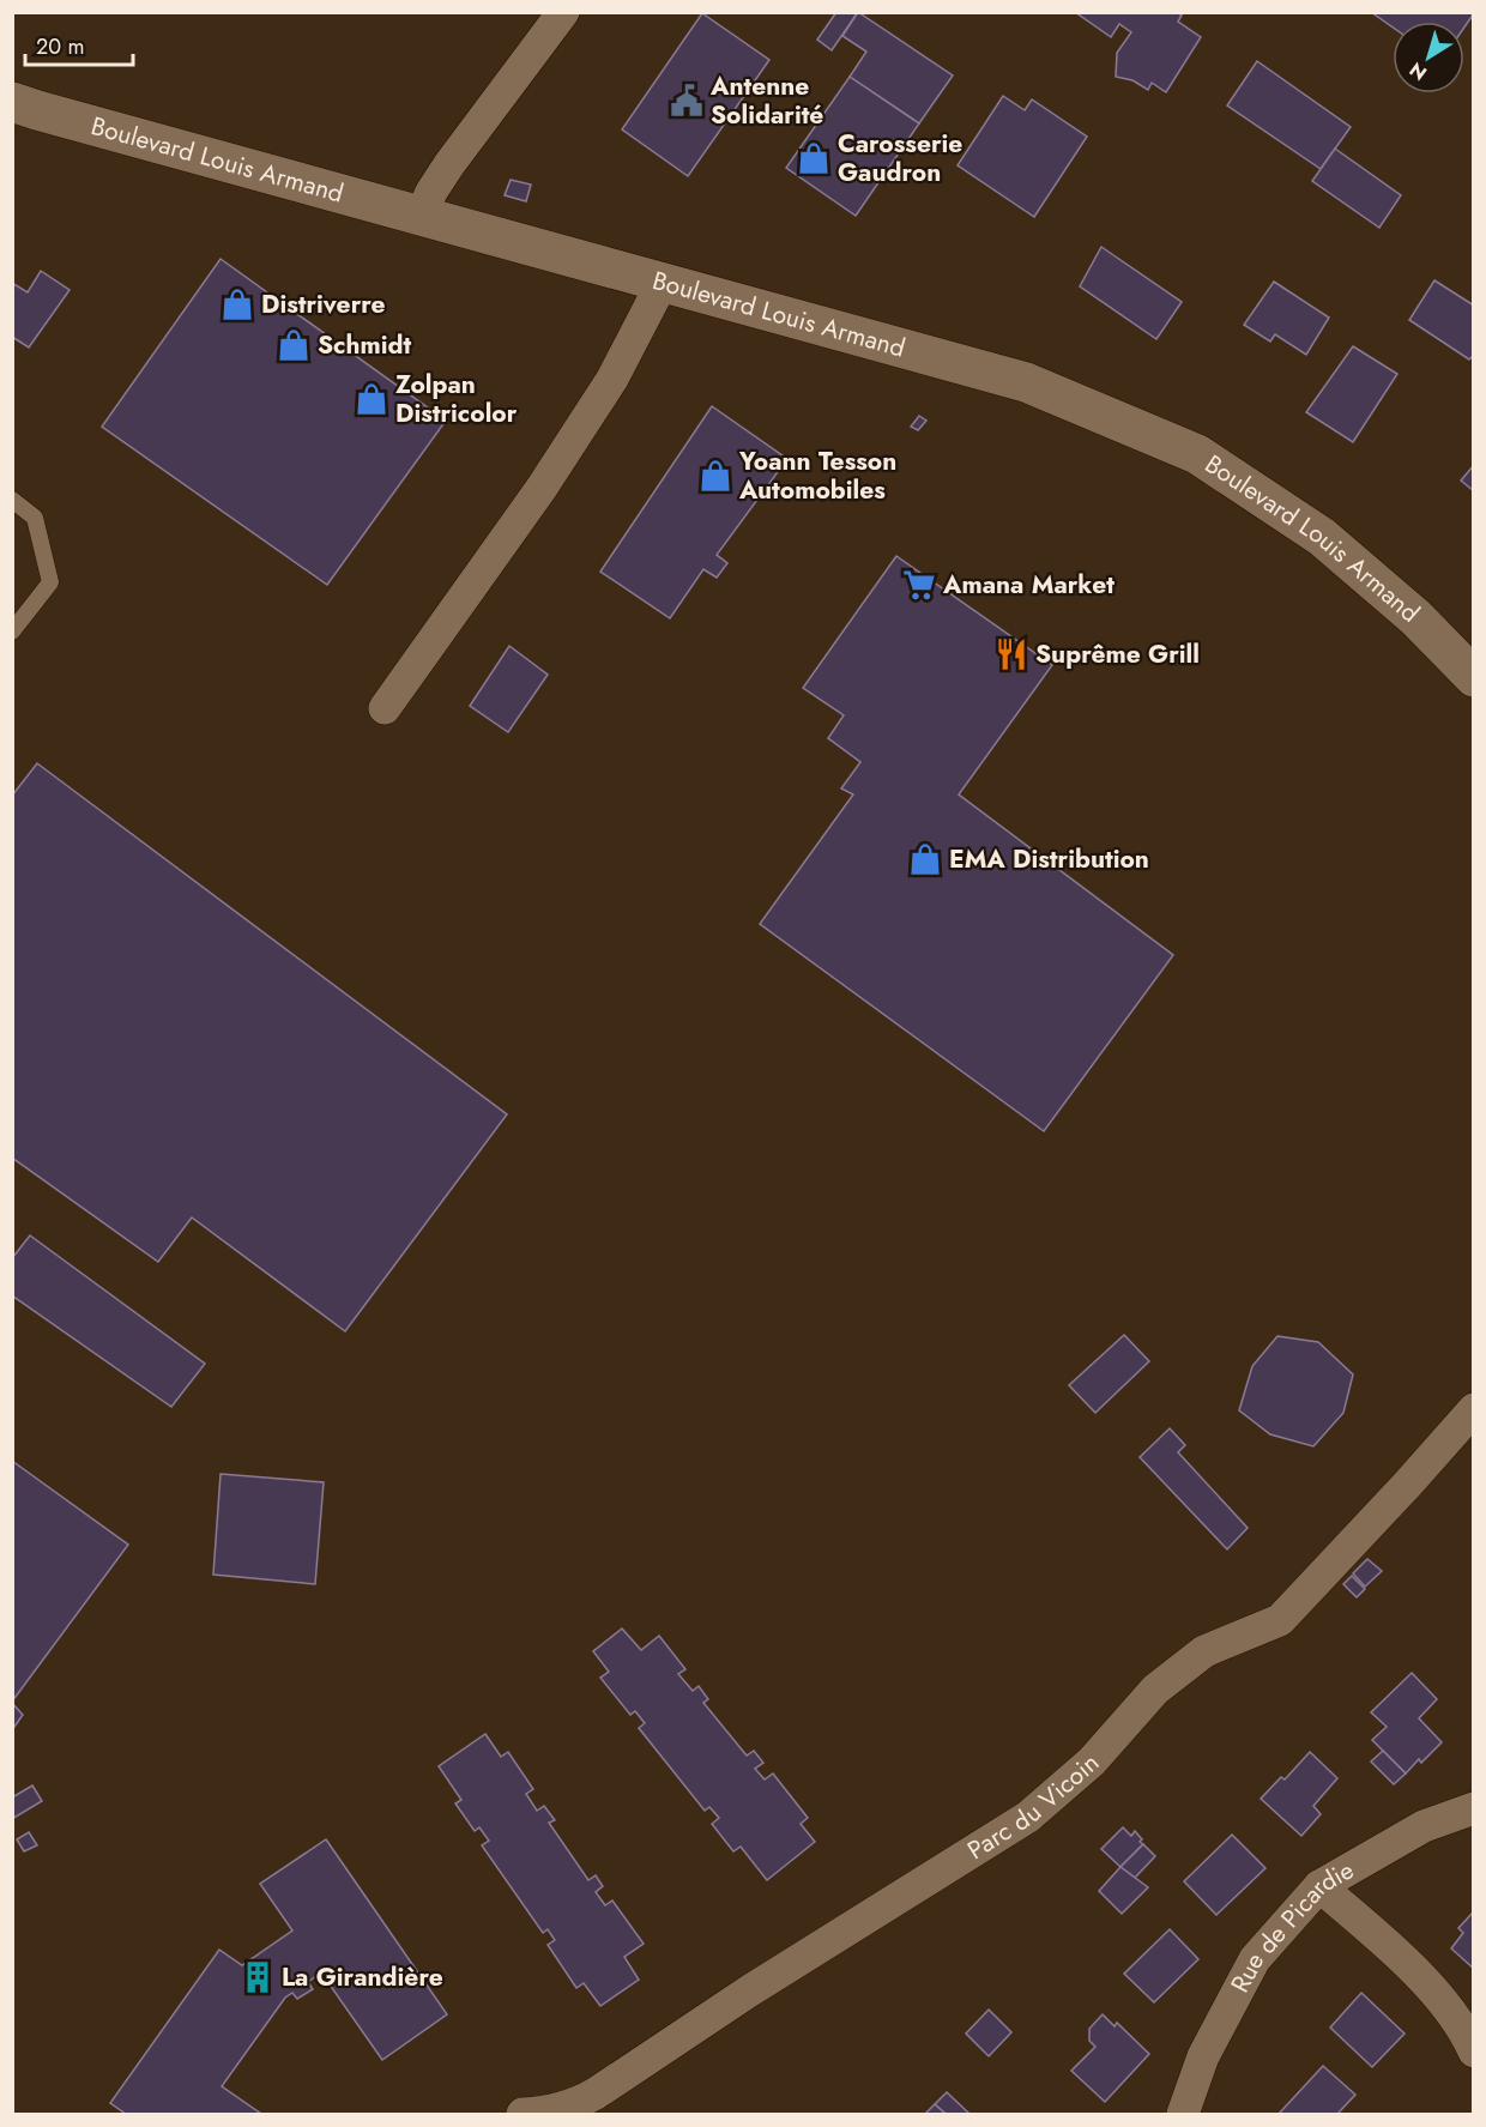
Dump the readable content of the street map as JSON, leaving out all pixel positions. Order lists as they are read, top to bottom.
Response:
{
  "streets": {
    "street": ["Boulevard Louis Armand", "Parc du Vicoin", "Rue de Picardie"]
  },
  "places": {
    "public building": ["Antenne Solidarité"],
    "shop": [
      "Carosserie Gaudron",
      "Distriverre",
      "Schmidt",
      "Zolpan Districolor",
      "Yoann Tesson Automobiles",
      "EMA Distribution"
    ],
    "supermarket": ["Amana Market"],
    "restaurant": ["Suprême Grill"],
    "building": ["La Girandière"]
  },
  "scale_bar": "20 m",
  "north": "bottom left"
}
